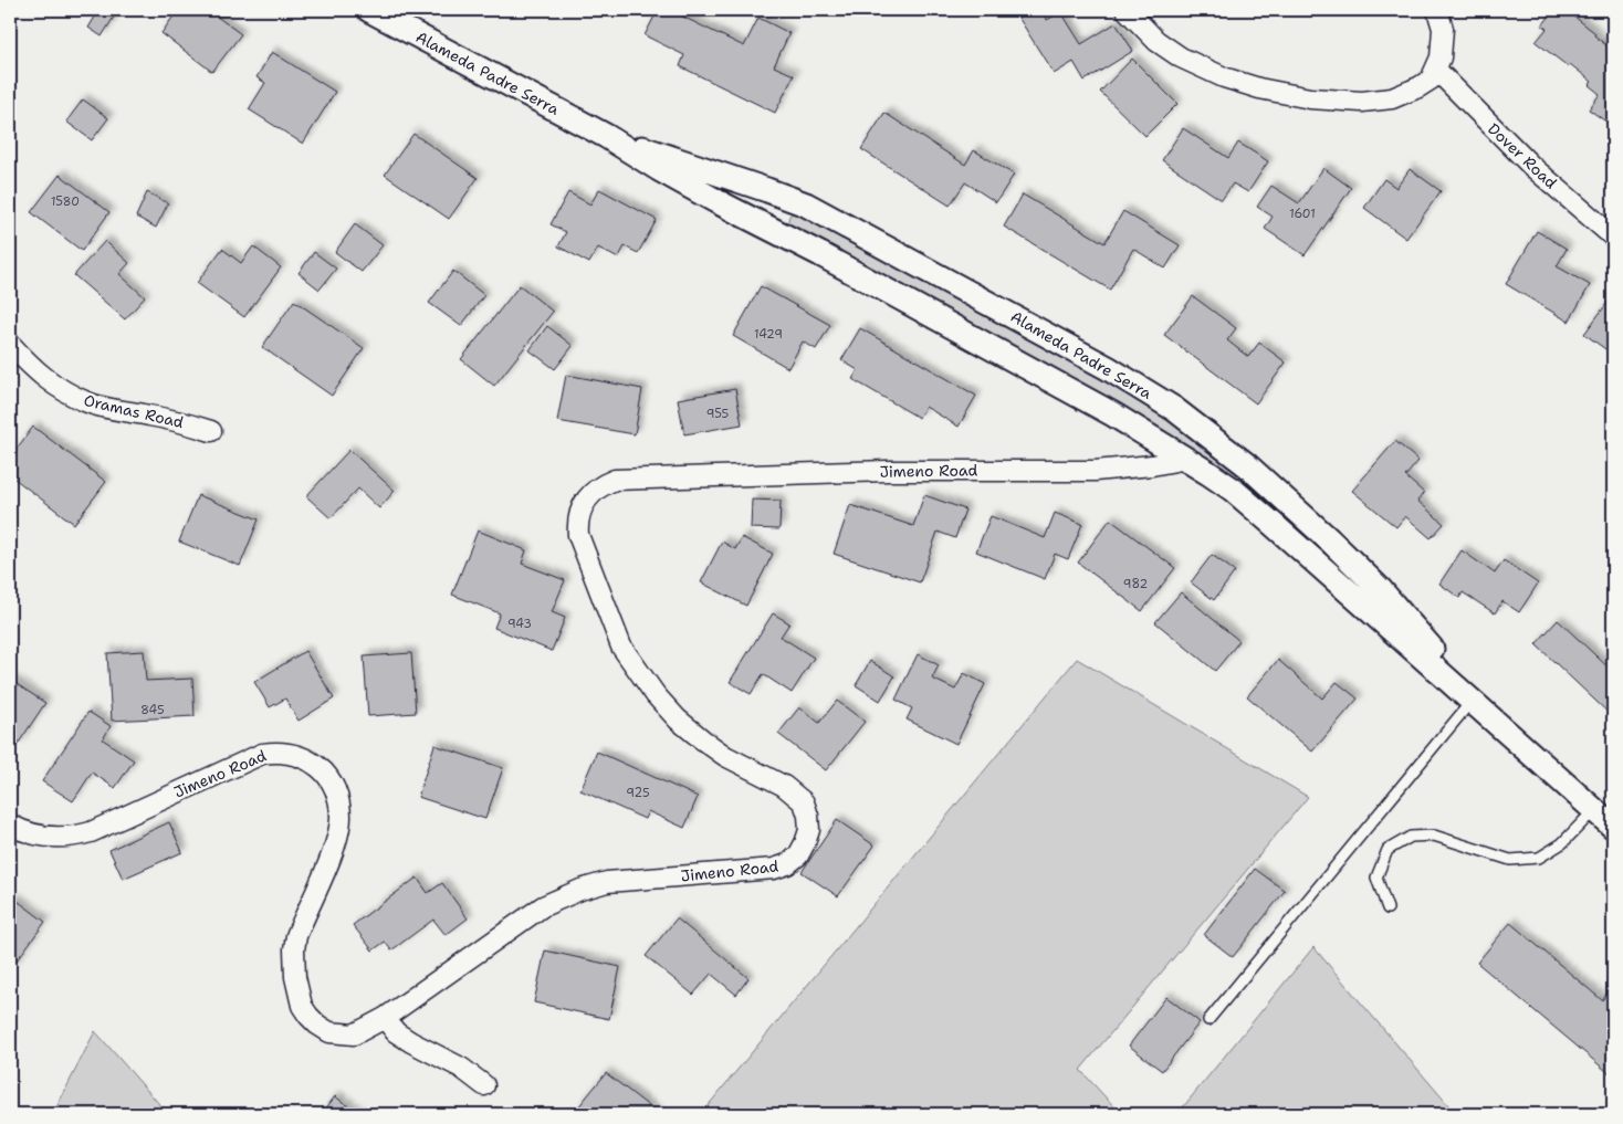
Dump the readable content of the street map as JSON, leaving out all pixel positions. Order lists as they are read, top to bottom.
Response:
{
  "streets": {
    "street": [
      "Alameda Padre Serra",
      "Dover Road",
      "Oramas Road",
      "Jimeno Road"
    ]
  },
  "crossings": [
    ["Alameda Padre Serra", "Jimeno Road"]
  ],
  "house_numbers": [
    "1580",
    "1601",
    "1429",
    "955",
    "982",
    "943",
    "845",
    "925"
  ]
}
